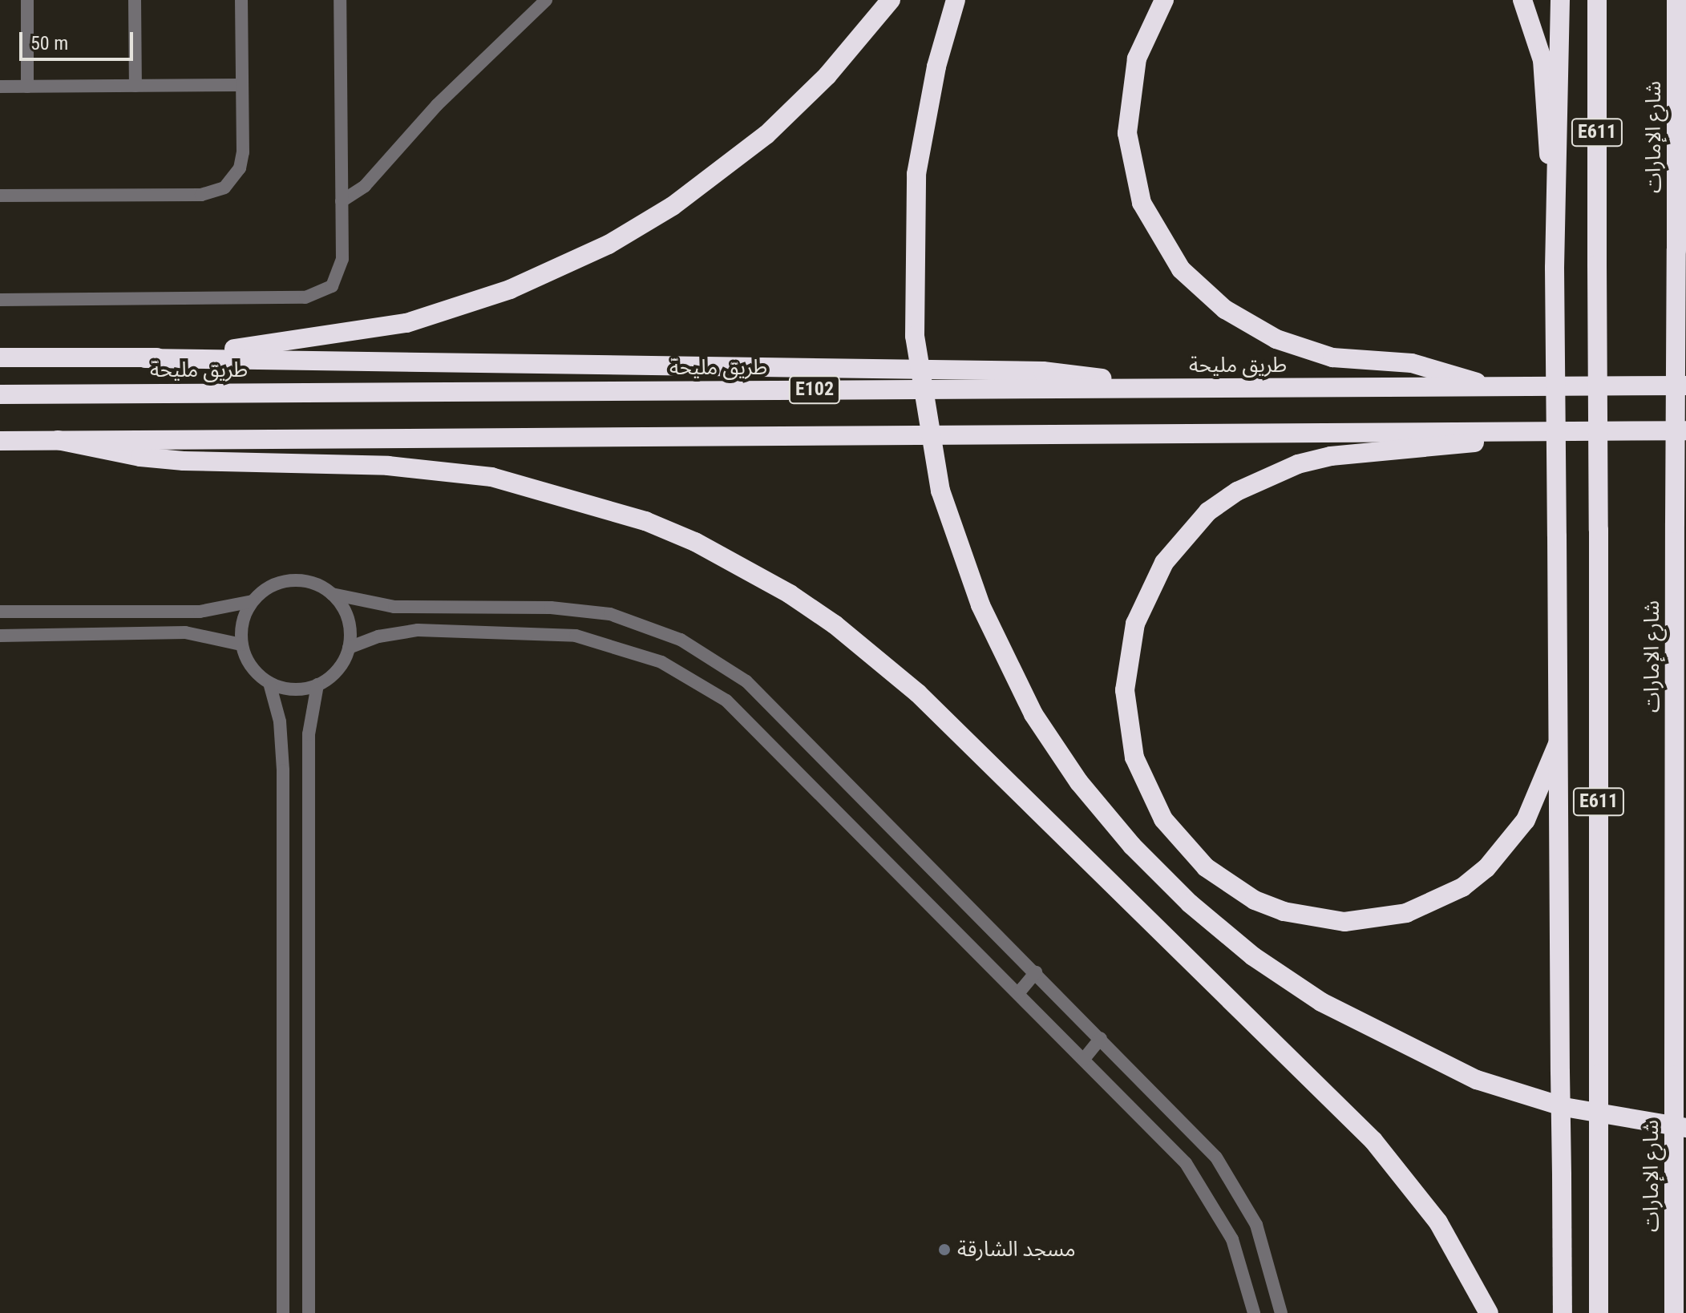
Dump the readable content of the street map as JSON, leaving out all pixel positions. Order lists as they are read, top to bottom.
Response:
{
  "streets": {
    "highway": [
      "E611",
      "شارع الإمارات",
      "طريق مليحة",
      "E102"
    ]
  },
  "places": ["مسجد الشارقة"],
  "scale_bar": "50 m"
}
